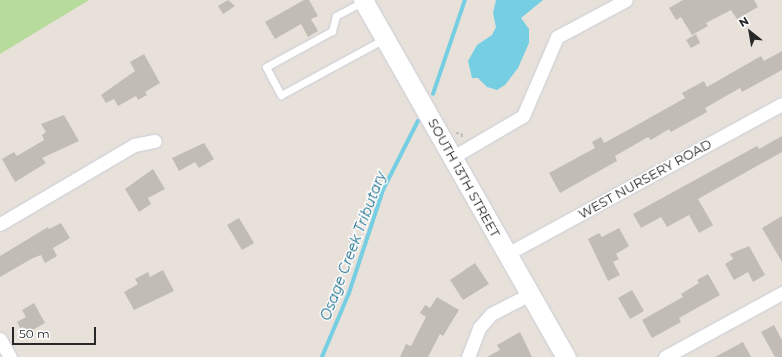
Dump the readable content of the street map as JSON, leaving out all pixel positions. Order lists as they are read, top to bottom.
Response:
{
  "streets": {
    "street": ["SOUTH 13TH STREET", "WEST NURSERY ROAD"]
  },
  "crossings": [
    ["SOUTH 13TH STREET", "WEST NURSERY ROAD"]
  ],
  "water": ["Osage Creek Tributary"],
  "scale_bar": "50 m",
  "north": "top left"
}
